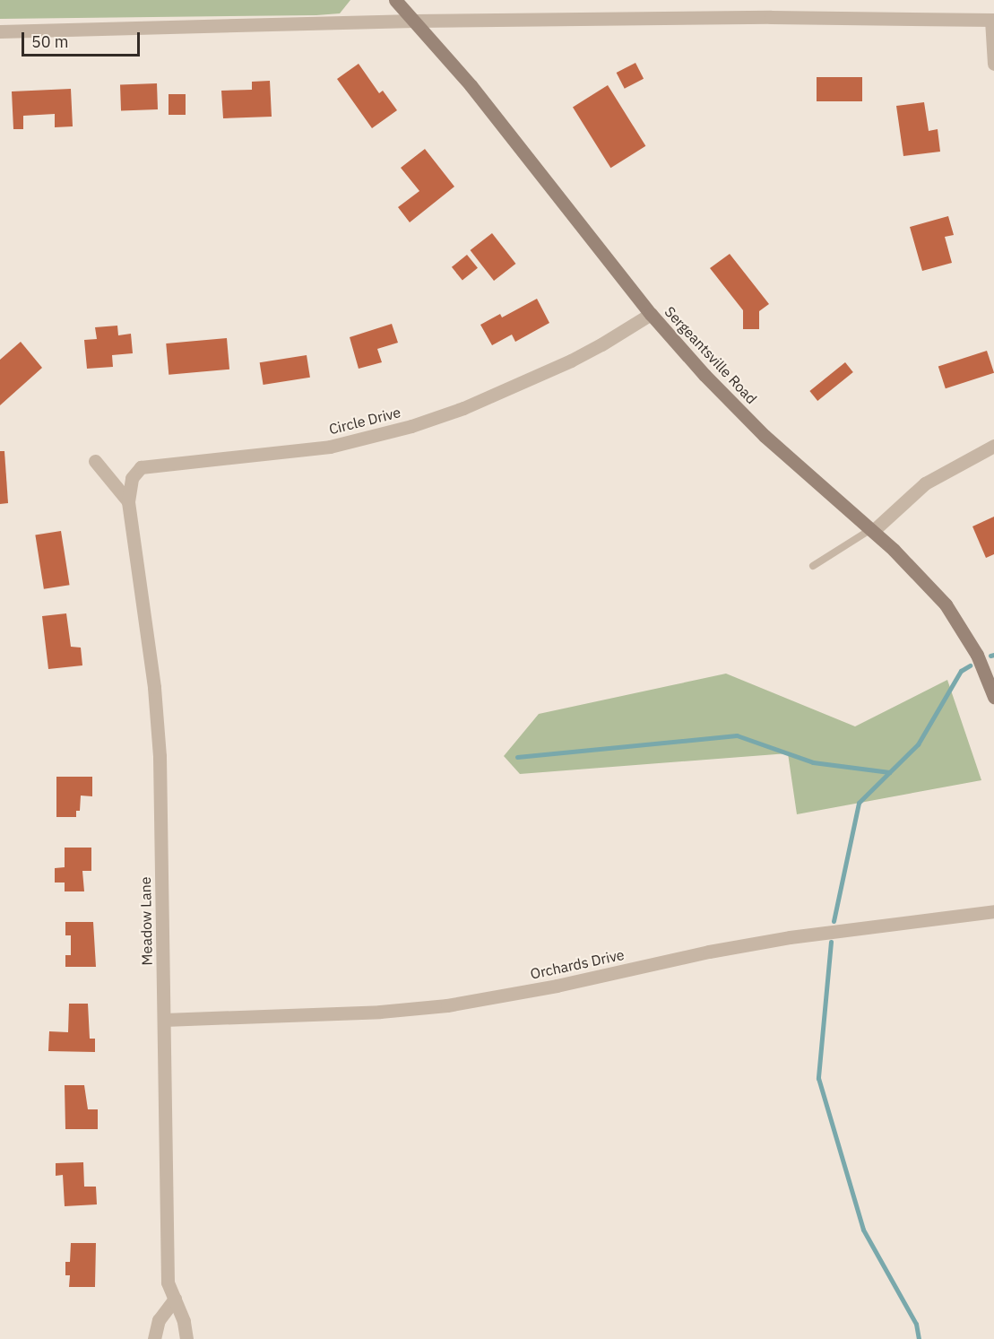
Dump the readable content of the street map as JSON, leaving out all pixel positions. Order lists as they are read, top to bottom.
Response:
{
  "streets": {
    "main road": ["Sergeantsville Road"],
    "street": ["Circle Drive", "Meadow Lane", "Orchards Drive"]
  },
  "crossings": [
    ["Sergeantsville Road", "Circle Drive"],
    ["Circle Drive", "Meadow Lane"],
    ["Meadow Lane", "Orchards Drive"]
  ],
  "scale_bar": "50 m"
}
